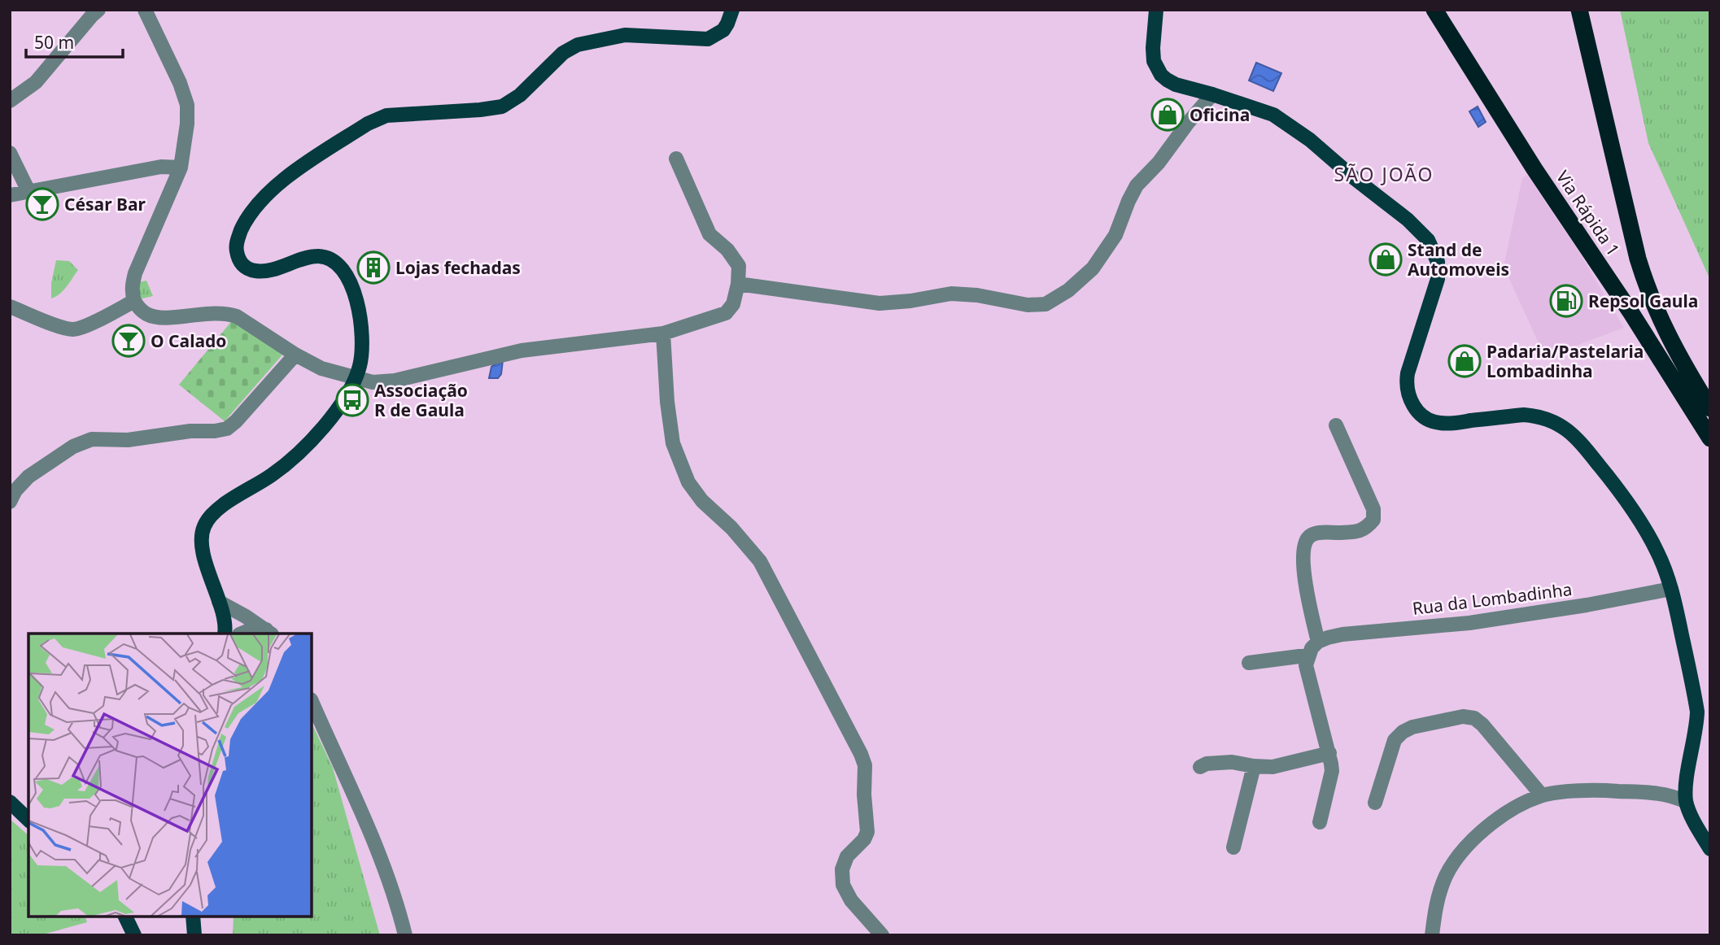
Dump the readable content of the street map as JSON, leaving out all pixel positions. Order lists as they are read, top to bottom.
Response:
{
  "streets": {
    "highway": ["Via Rápida 1"],
    "street": ["Rua da Lombadinha"]
  },
  "districts": ["SÃO JOÃO"],
  "places": {
    "shop": ["Oficina", "Stand de Automoveis", "Padaria/Pastelaria Lombadinha"],
    "bar": ["César Bar", "O Calado"],
    "building": ["Lojas fechadas"],
    "fuel station": ["Repsol Gaula"],
    "bus stop": ["Associação R de Gaula"]
  },
  "scale_bar": "50 m"
}
